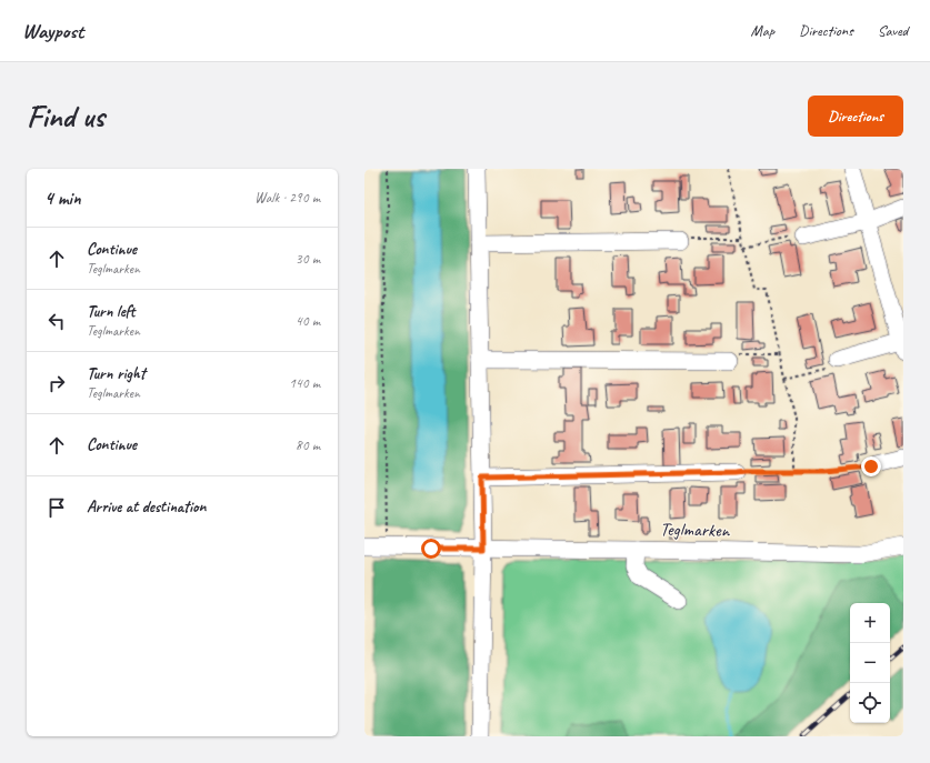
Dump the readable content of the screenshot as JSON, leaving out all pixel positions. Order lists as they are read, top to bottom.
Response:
{
  "streets": {
    "street": ["Teglmarken"]
  },
  "page": {
    "header": "Waypost",
    "nav": ["Map", "Directions", "Saved"],
    "buttons": "Directions",
    "title": "Find us",
    "heading": ["4 min", "Walk · 290 m"],
    "list": [
      ["Continue", "Teglmarken", "30 m"],
      ["Turn left", "Teglmarken", "40 m"],
      ["Turn right", "Teglmarken", "140 m"],
      ["Continue", "80 m"],
      "Arrive at destination"
    ],
    "map_buttons": ["+", "−"]
  }
}
